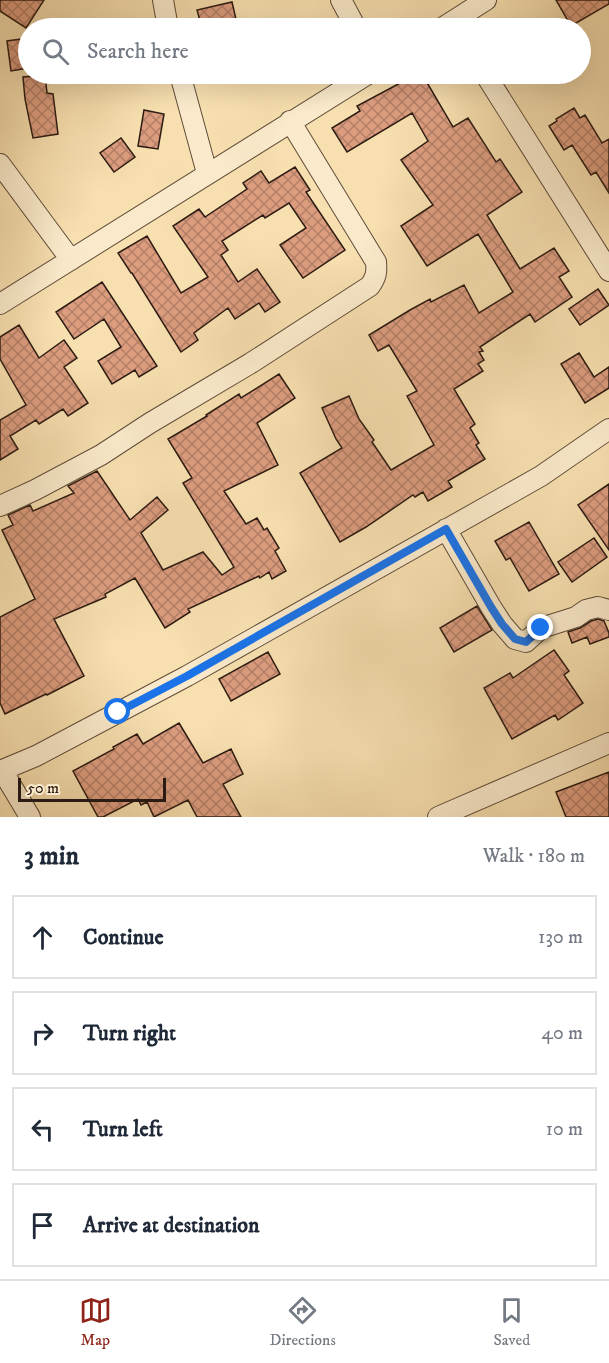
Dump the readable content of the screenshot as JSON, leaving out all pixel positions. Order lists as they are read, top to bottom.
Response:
{
  "scale_bar": "50 m",
  "page": {
    "search": "Search here",
    "scale": "50 m",
    "heading": ["3 min", "Walk · 180 m"],
    "list": [
      ["Continue", "130 m"],
      ["Turn right", "40 m"],
      ["Turn left", "10 m"],
      "Arrive at destination"
    ],
    "nav": ["Map", "Directions", "Saved"]
  }
}
